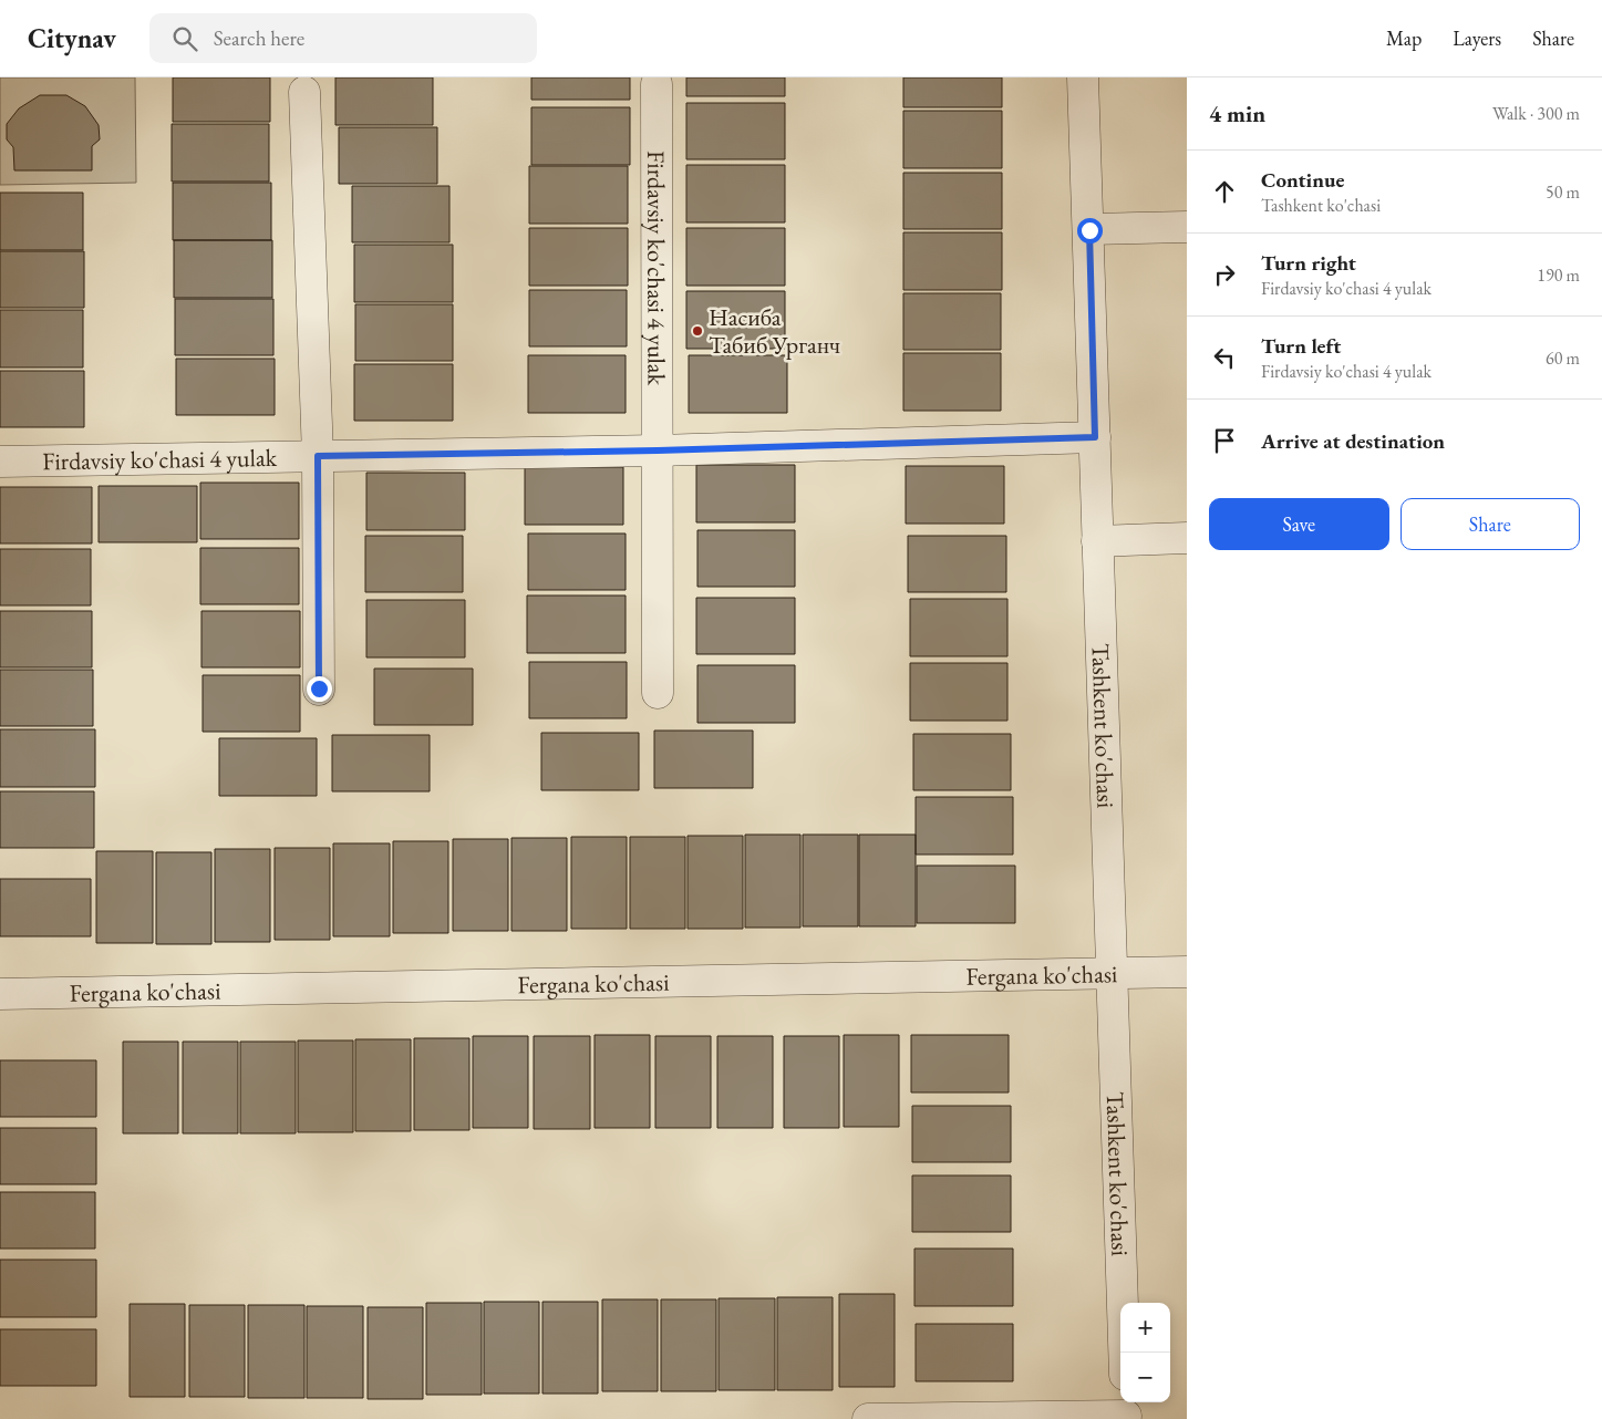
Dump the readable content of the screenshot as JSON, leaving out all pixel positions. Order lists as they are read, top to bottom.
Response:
{
  "streets": {
    "street": ["Firdavsiy ko'chasi 4 yulak", "Tashkent ko'chasi", "Fergana ko'chasi"]
  },
  "crossings": [
    ["Firdavsiy ko'chasi 4 yulak", "Tashkent ko'chasi"],
    ["Tashkent ko'chasi", "Fergana ko'chasi"]
  ],
  "places": ["Насиба Табиб Урганч"],
  "page": {
    "header": "Citynav",
    "search": "Search here",
    "nav": ["Map", "Layers", "Share"],
    "heading": ["4 min", "Walk · 300 m"],
    "list": [
      ["Continue", "Tashkent ko'chasi", "50 m"],
      ["Turn right", "Firdavsiy ko'chasi 4 yulak", "190 m"],
      ["Turn left", "Firdavsiy ko'chasi 4 yulak", "60 m"],
      "Arrive at destination"
    ],
    "buttons": ["Save", "Share"],
    "map_buttons": ["+", "−"]
  }
}
